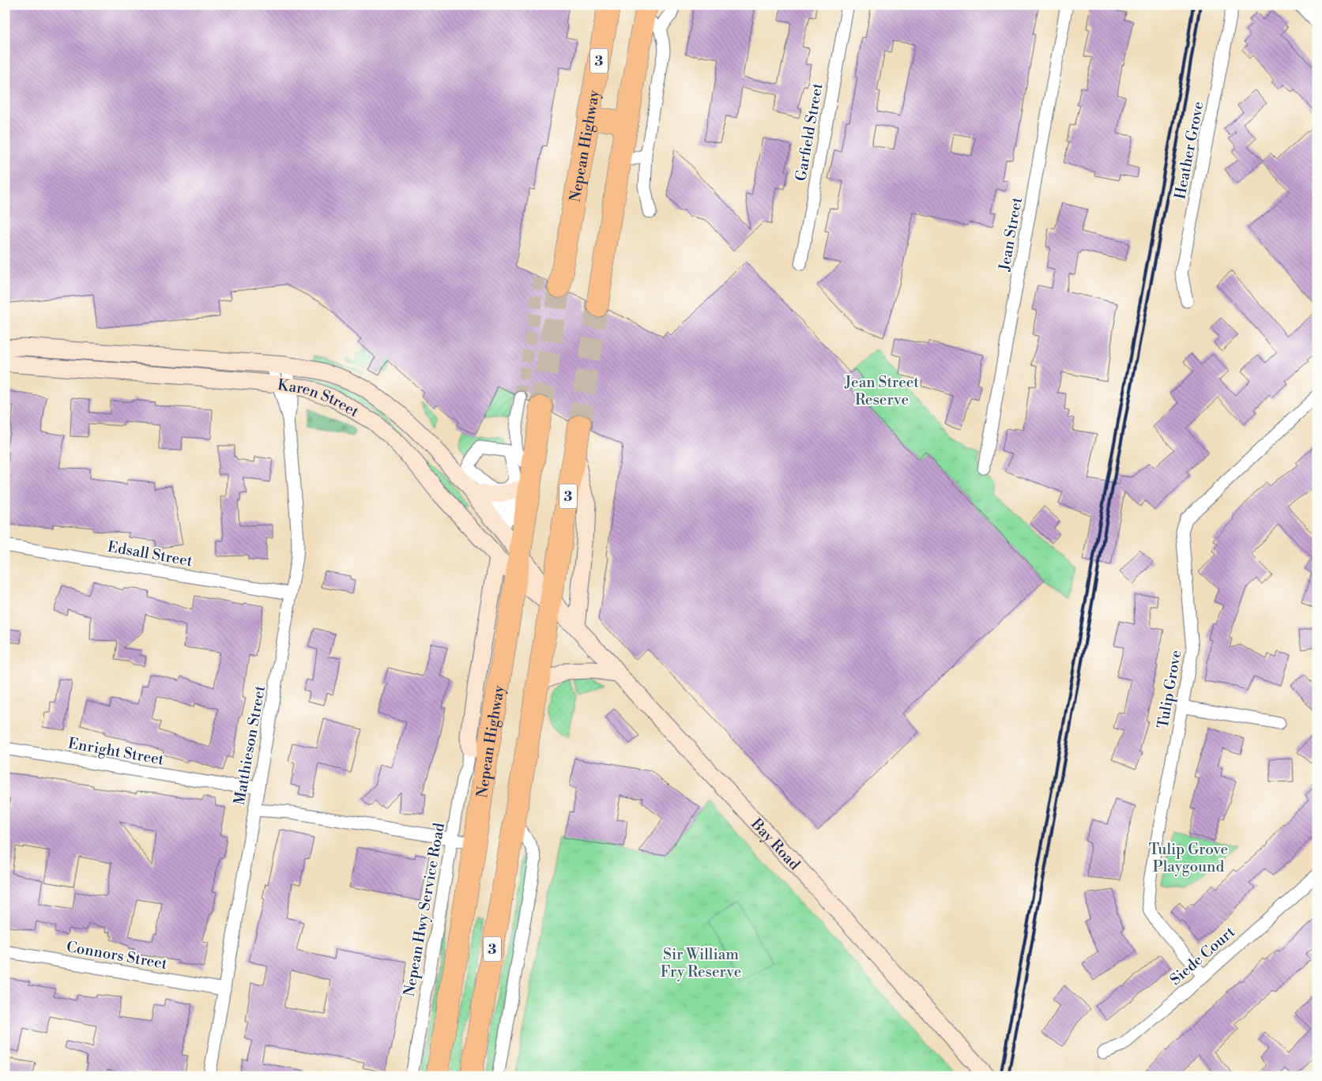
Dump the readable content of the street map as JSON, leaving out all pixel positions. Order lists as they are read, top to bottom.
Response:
{
  "streets": {
    "highway": ["3", "Nepean Highway"],
    "street": [
      "Garfield Street",
      "Heather Grove",
      "Jean Street",
      "Karen Street",
      "Edsall Street",
      "Tulip Grove",
      "Matthieson Street",
      "Enright Street",
      "Bay Road",
      "Nepean Hwy Service Road",
      "Connors Street",
      "Siede Court"
    ]
  },
  "crossings": [
    ["3", "Karen Street"],
    ["3", "Bay Road"],
    ["Nepean Highway", "Karen Street"],
    ["Nepean Highway", "Enright Street"],
    ["Nepean Highway", "Bay Road"],
    ["Nepean Highway", "Nepean Hwy Service Road"],
    ["Karen Street", "Matthieson Street"],
    ["Karen Street", "Bay Road"],
    ["Edsall Street", "Matthieson Street"],
    ["Tulip Grove", "Siede Court"],
    ["Matthieson Street", "Enright Street"],
    ["Matthieson Street", "Connors Street"],
    ["Enright Street", "Nepean Hwy Service Road"]
  ],
  "parks": ["Jean Street Reserve", "Tulip Grove Playgound", "Sir William Fry Reserve"]
}
